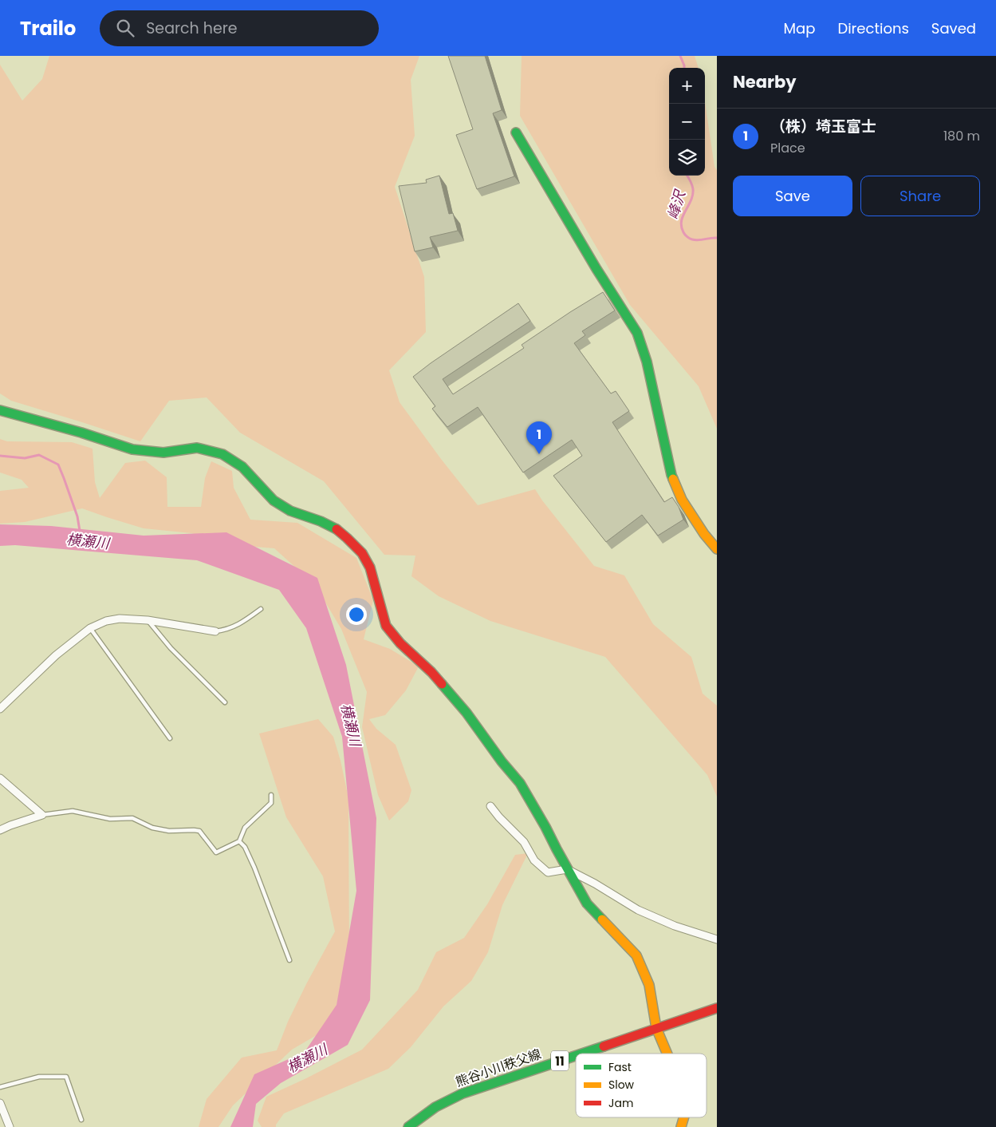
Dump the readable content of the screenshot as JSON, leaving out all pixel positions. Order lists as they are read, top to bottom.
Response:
{
  "streets": {
    "street": ["11", "熊谷小川秩父線"]
  },
  "water": ["峰沢", "横瀬川"],
  "legend": ["Fast", "Slow", "Jam"],
  "page": {
    "header": "Trailo",
    "search": "Search here",
    "nav": ["Map", "Directions", "Saved"],
    "heading": "Nearby",
    "map_buttons": ["+", "−"],
    "list": [
      {
        "mark": "1",
        "name": "（株）埼玉富士",
        "note": "Place",
        "value": "180 m"
      }
    ],
    "buttons": ["Save", "Share"],
    "pins": "1"
  }
}
